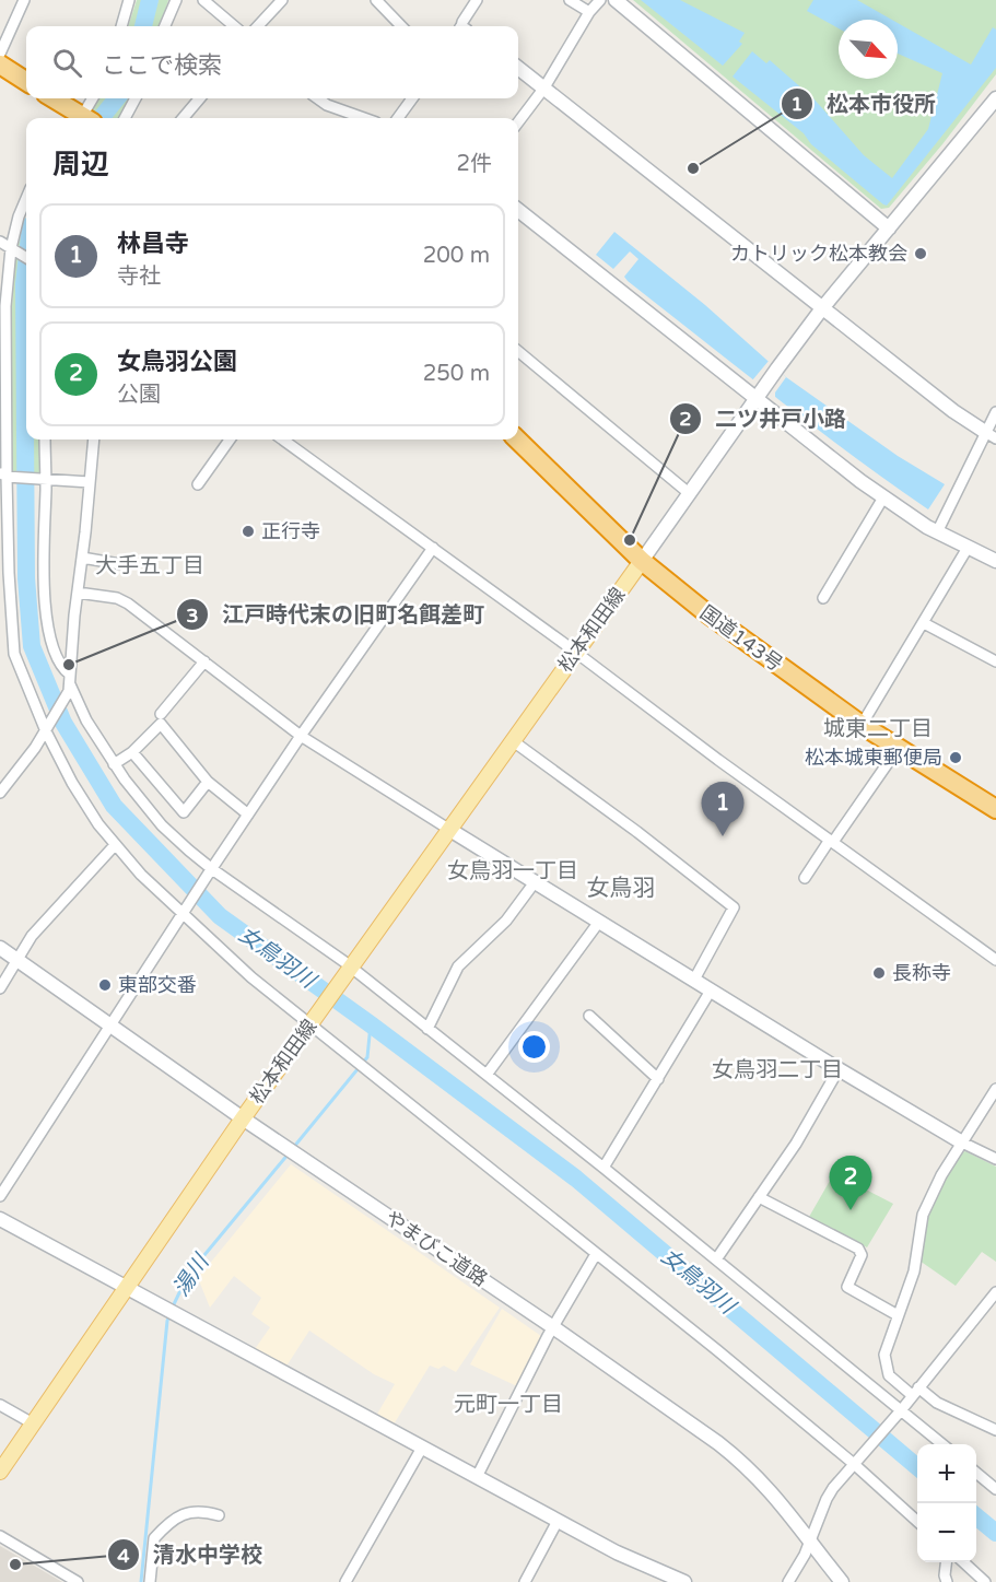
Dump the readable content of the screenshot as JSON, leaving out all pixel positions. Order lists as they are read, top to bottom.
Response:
{
  "streets": {
    "highway": ["国道143号"],
    "main road": ["松本和田線"],
    "street": ["やまびこ道路"]
  },
  "crossings": [
    ["松本和田線", "国道143号"],
    ["松本和田線", "やまびこ道路"]
  ],
  "districts": [
    "大手五丁目",
    "城東二丁目",
    "女鳥羽一丁目",
    "女鳥羽",
    "女鳥羽二丁目",
    "元町一丁目"
  ],
  "water": ["女鳥羽川", "湯川"],
  "places": [
    "松本市役所",
    "カトリック松本教会",
    "正行寺",
    "二ツ井戸小路",
    "江戸時代末の旧町名餌差町",
    "松本城東郵便局",
    "長称寺",
    "東部交番",
    "清水中学校"
  ],
  "north": "bottom right",
  "page": {
    "search": "ここで検索",
    "heading": ["周辺", "2件"],
    "list": [
      {
        "mark": "1",
        "name": "林昌寺",
        "note": "寺社",
        "value": "200 m"
      },
      {
        "mark": "2",
        "name": "女鳥羽公園",
        "note": "公園",
        "value": "250 m"
      }
    ],
    "pins": ["1", "2"],
    "map_buttons": ["+", "−"]
  }
}
